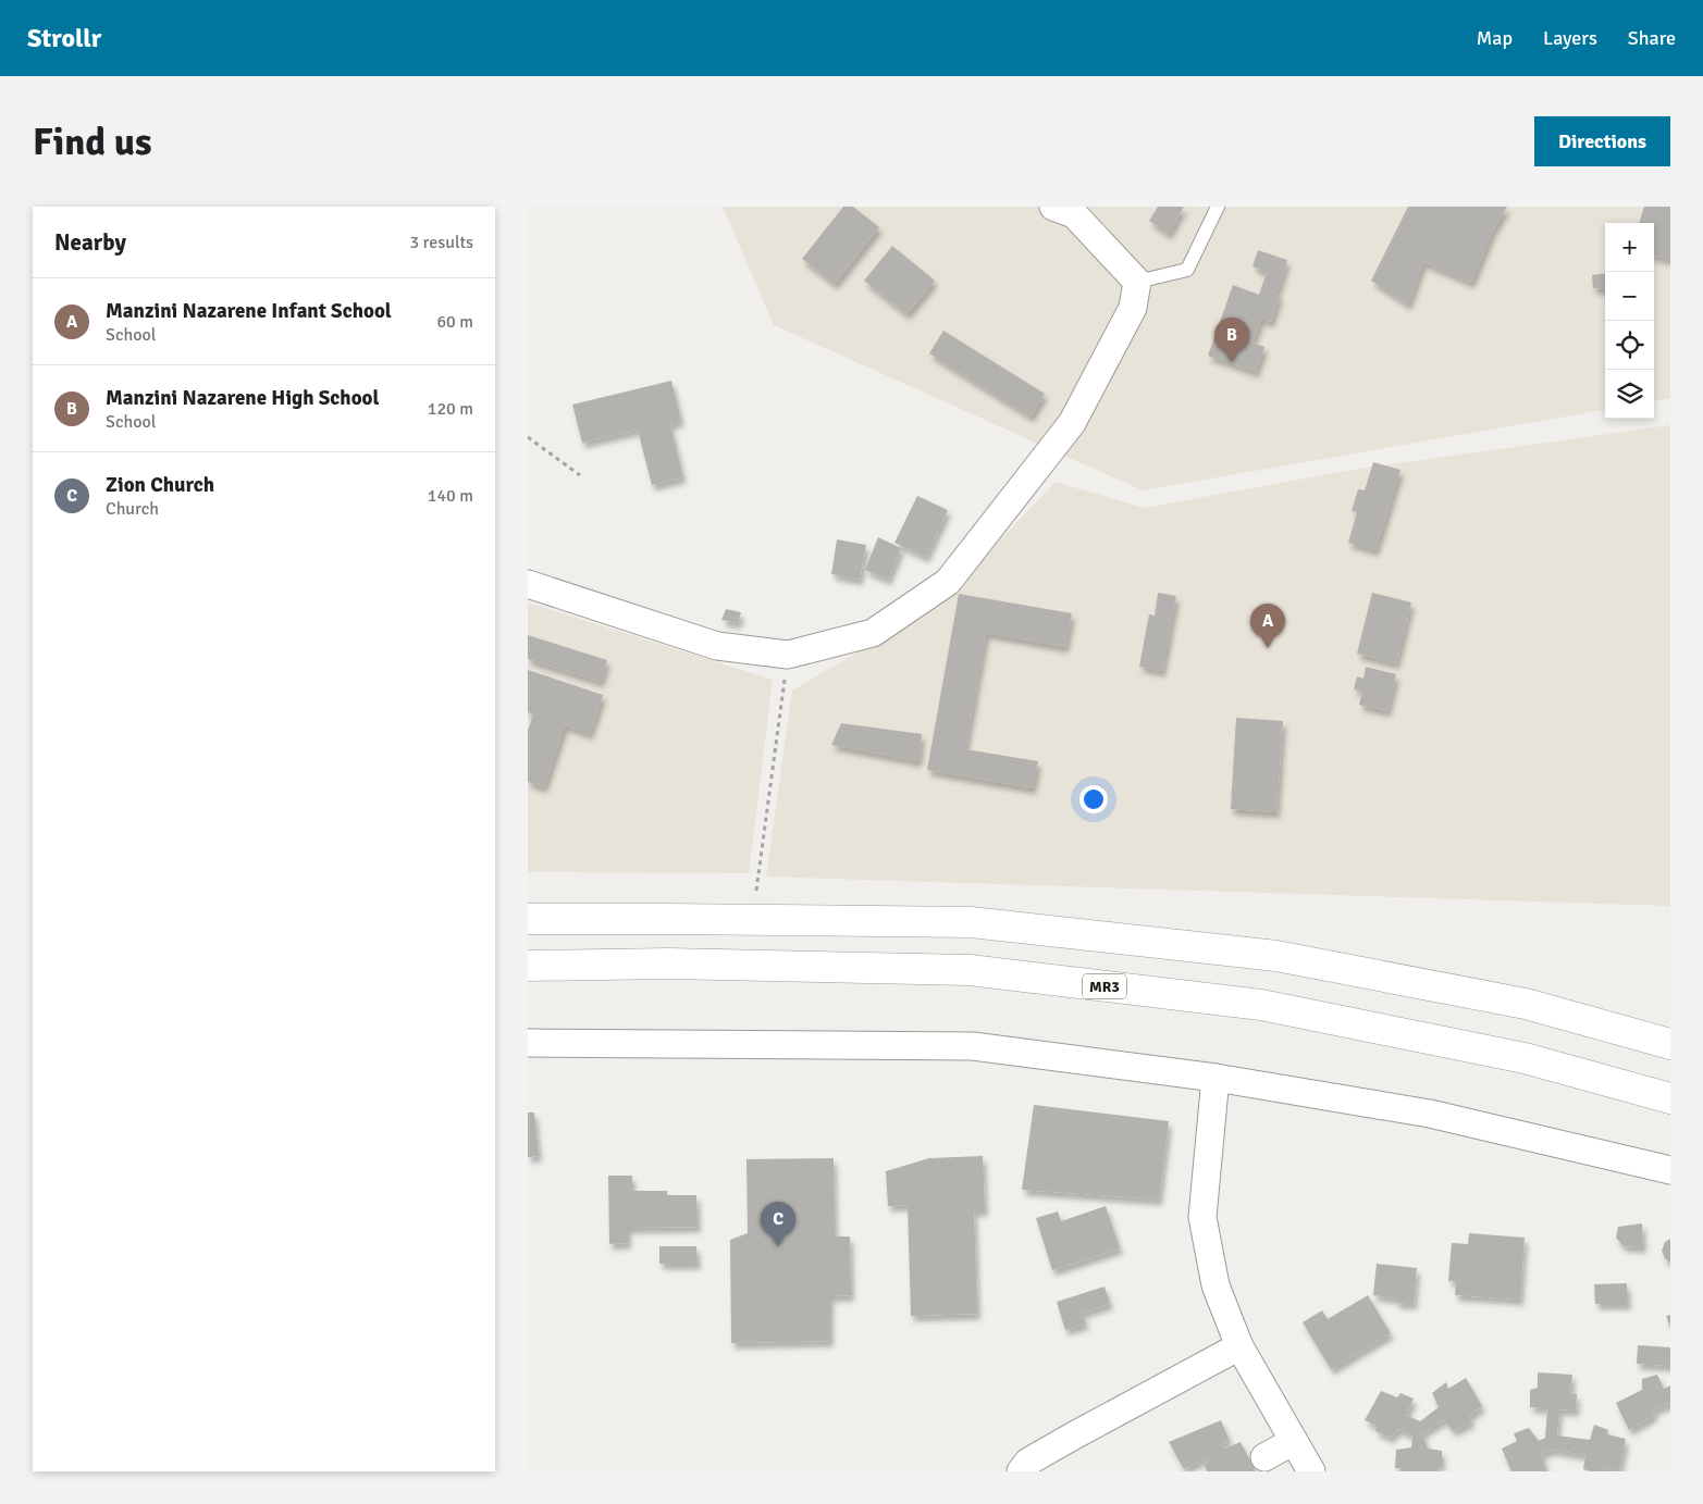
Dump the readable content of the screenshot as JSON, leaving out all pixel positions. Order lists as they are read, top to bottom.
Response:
{
  "streets": {
    "highway": ["MR3"]
  },
  "page": {
    "header": "Strollr",
    "nav": ["Map", "Layers", "Share"],
    "buttons": "Directions",
    "title": "Find us",
    "heading": ["Nearby", "3 results"],
    "map_buttons": ["+", "−"],
    "list": [
      {
        "mark": "A",
        "name": "Manzini Nazarene Infant School",
        "note": "School",
        "value": "60 m"
      },
      {
        "mark": "B",
        "name": "Manzini Nazarene High School",
        "note": "School",
        "value": "120 m"
      },
      {
        "mark": "C",
        "name": "Zion Church",
        "note": "Church",
        "value": "140 m"
      }
    ],
    "pins": ["B", "A", "C"]
  }
}
